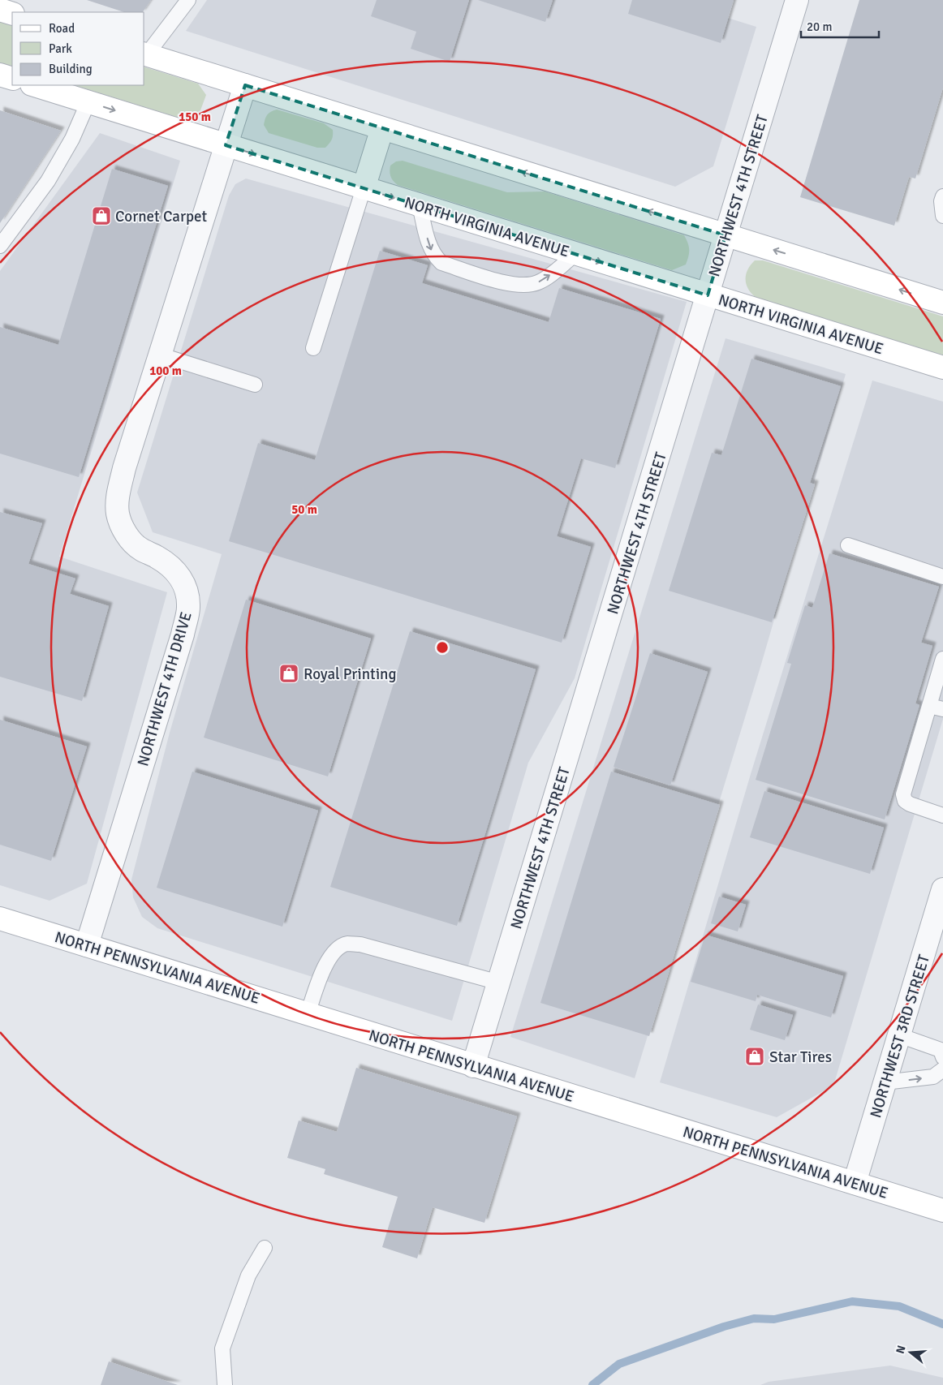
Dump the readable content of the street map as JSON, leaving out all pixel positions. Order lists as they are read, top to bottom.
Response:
{
  "streets": {
    "main road": ["NORTH VIRGINIA AVENUE", "NORTH PENNSYLVANIA AVENUE"],
    "street": ["NORTHWEST 4TH STREET", "NORTHWEST 4TH DRIVE", "NORTHWEST 3RD STREET"]
  },
  "crossings": [
    ["NORTHWEST 4TH STREET", "NORTH VIRGINIA AVENUE"],
    ["NORTHWEST 4TH STREET", "NORTH PENNSYLVANIA AVENUE"],
    ["NORTH VIRGINIA AVENUE", "NORTHWEST 4TH DRIVE"],
    ["NORTHWEST 4TH DRIVE", "NORTH PENNSYLVANIA AVENUE"],
    ["NORTH PENNSYLVANIA AVENUE", "NORTHWEST 3RD STREET"]
  ],
  "places": {
    "shop": ["Cornet Carpet", "Royal Printing", "Star Tires"]
  },
  "legend": ["Road", "Park", "Building"],
  "scale_bar": "20 m",
  "north": "left",
  "rings": ["150 m", "100 m", "50 m"]
}
